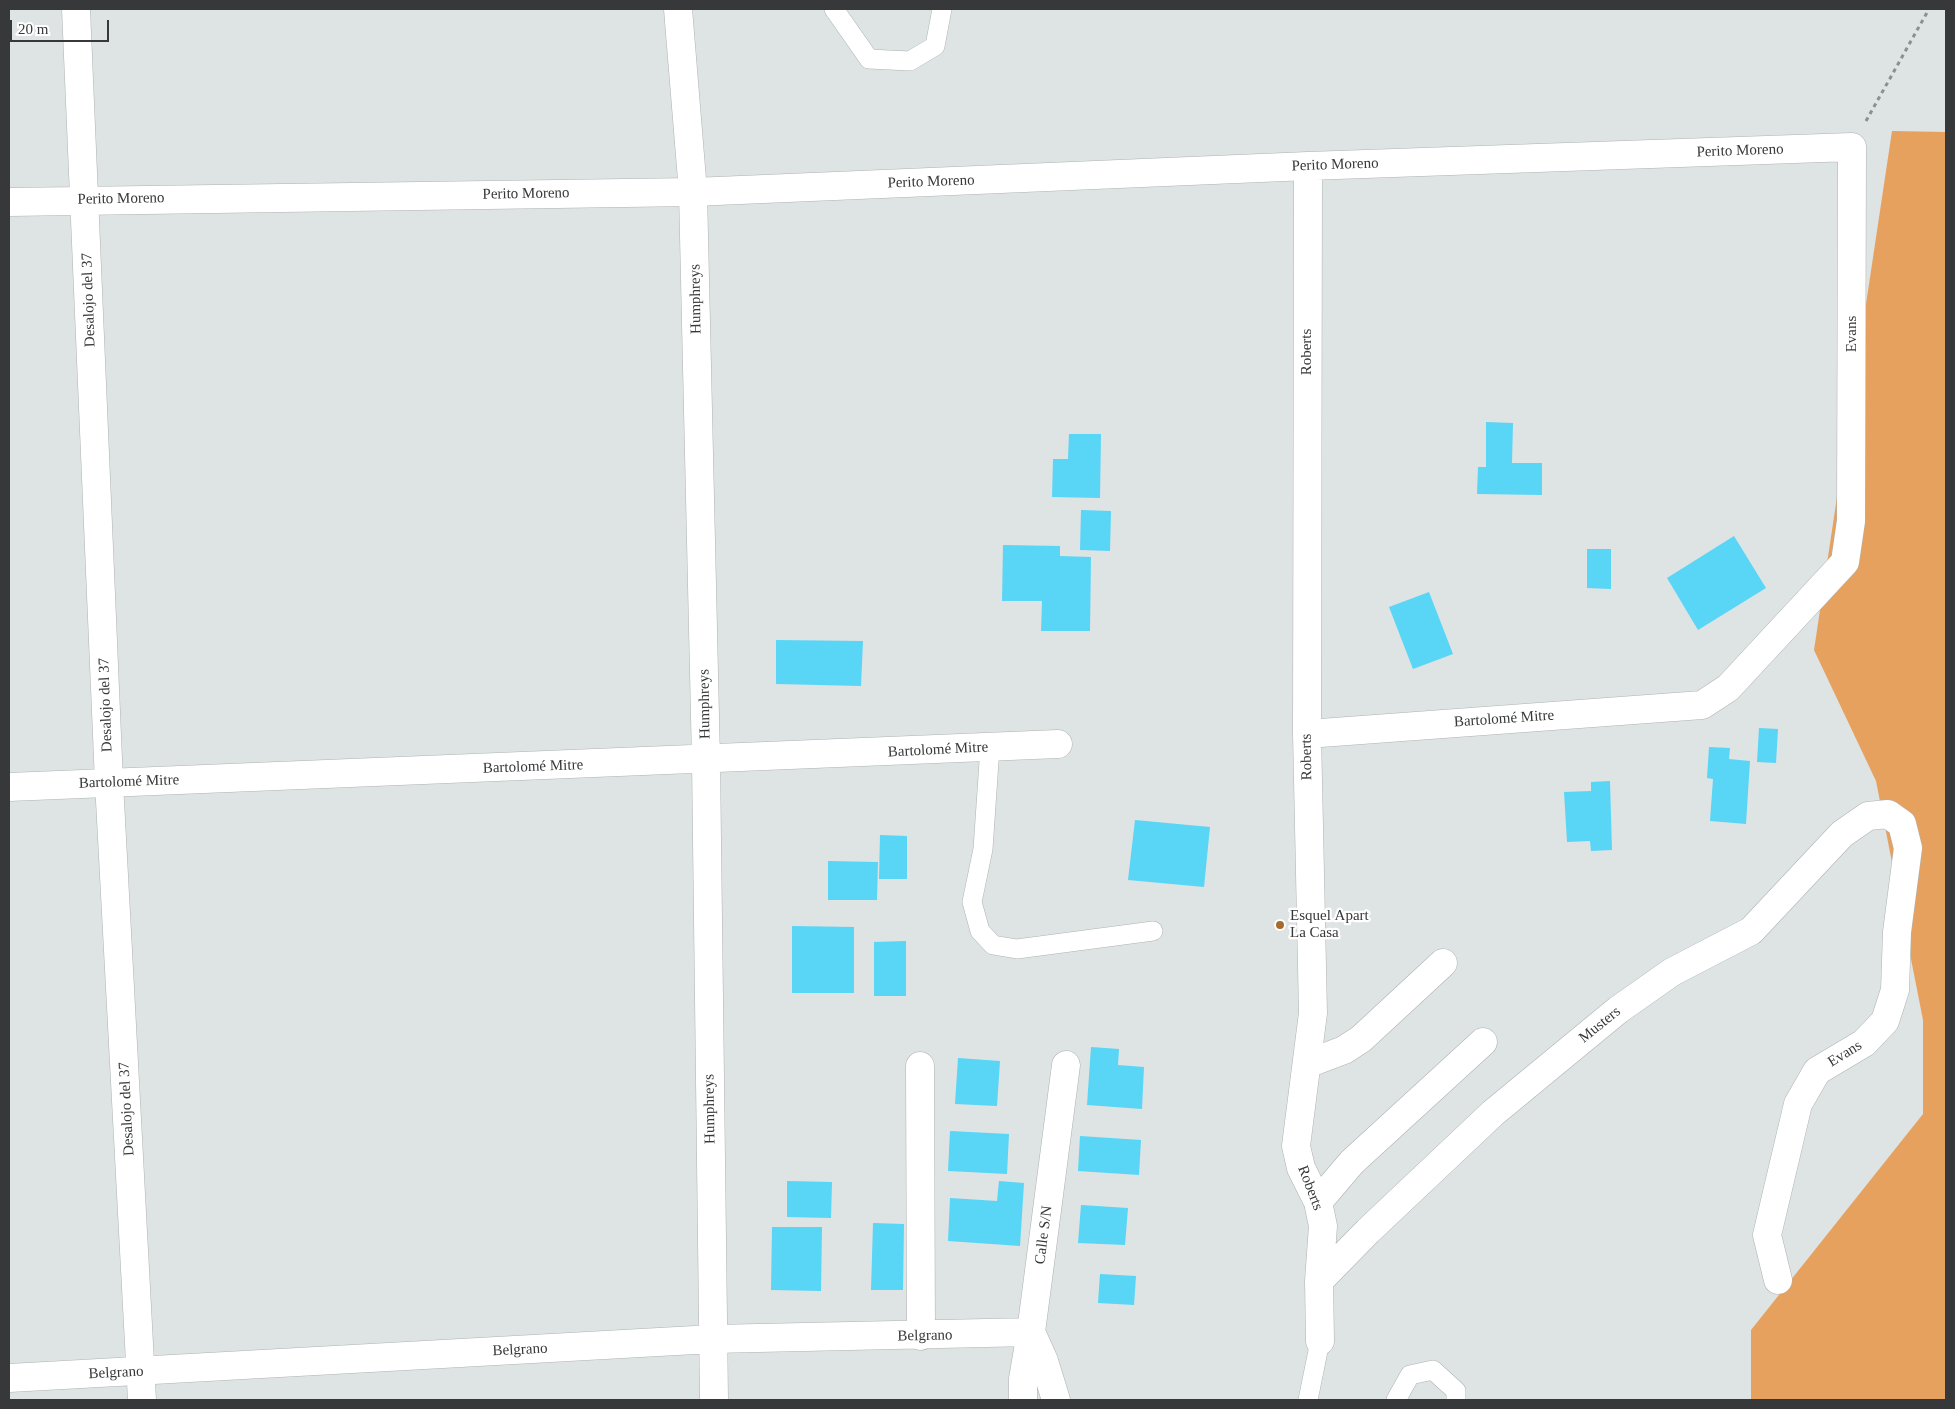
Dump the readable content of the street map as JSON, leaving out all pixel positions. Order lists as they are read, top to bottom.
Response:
{
  "streets": {
    "street": [
      "Perito Moreno",
      "Humphreys",
      "Desalojo del 37",
      "Evans",
      "Roberts",
      "Bartolomé Mitre",
      "Musters",
      "Calle S/N",
      "Belgrano"
    ]
  },
  "crossings": [
    ["Perito Moreno", "Humphreys"],
    ["Perito Moreno", "Desalojo del 37"],
    ["Perito Moreno", "Evans"],
    ["Perito Moreno", "Roberts"],
    ["Humphreys", "Bartolomé Mitre"],
    ["Humphreys", "Belgrano"],
    ["Desalojo del 37", "Bartolomé Mitre"],
    ["Desalojo del 37", "Belgrano"],
    ["Evans", "Bartolomé Mitre"],
    ["Evans", "Musters"],
    ["Roberts", "Bartolomé Mitre"],
    ["Roberts", "Musters"],
    ["Calle S/N", "Belgrano"]
  ],
  "places": ["Esquel Apart La Casa"],
  "scale_bar": "20 m"
}
